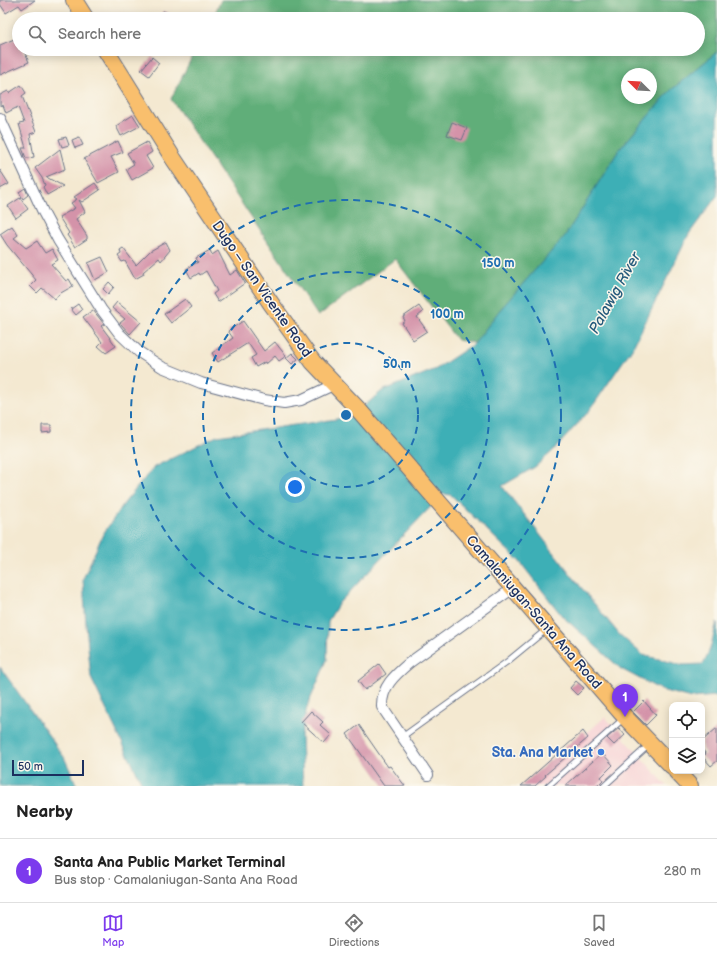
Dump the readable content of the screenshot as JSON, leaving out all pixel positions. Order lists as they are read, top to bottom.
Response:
{
  "streets": {
    "main road": ["Dugo – San Vicente Road", "Camalaniugan-Santa Ana Road"]
  },
  "crossings": [
    ["Dugo – San Vicente Road", "Camalaniugan-Santa Ana Road"]
  ],
  "water": ["Palawig River"],
  "places": ["Sta. Ana Market"],
  "scale_bar": "50 m",
  "north": "top left",
  "page": {
    "search": "Search here",
    "pins": "1",
    "scale": "50 m",
    "heading": "Nearby",
    "list": [
      {
        "mark": "1",
        "name": "Santa Ana Public Market Terminal",
        "note": "Bus stop · Camalaniugan-Santa Ana Road",
        "value": "280 m"
      }
    ],
    "nav": ["Map", "Directions", "Saved"]
  },
  "rings": ["150 m", "100 m", "50 m"]
}
